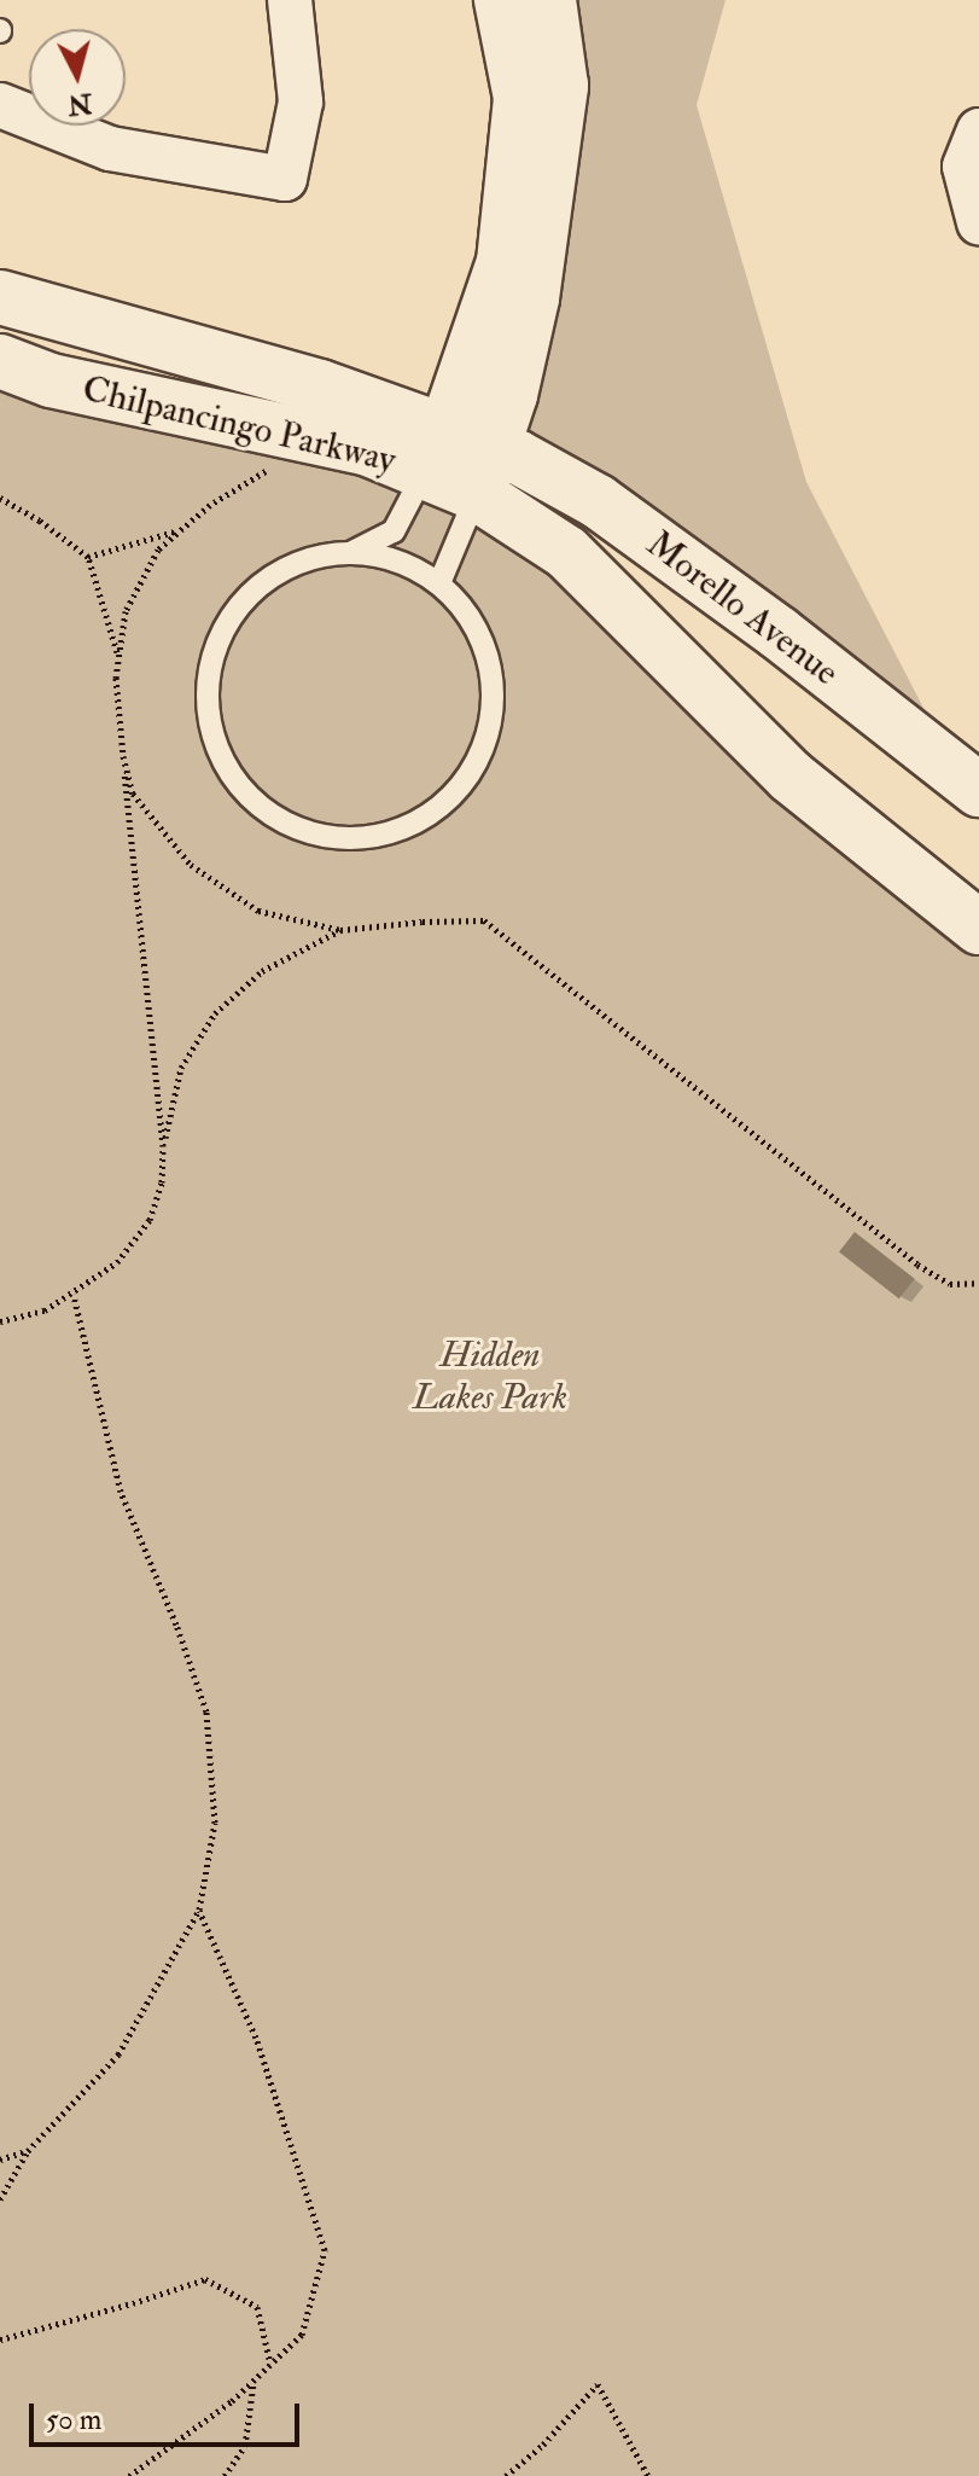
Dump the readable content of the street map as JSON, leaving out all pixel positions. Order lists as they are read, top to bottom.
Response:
{
  "streets": {
    "street": ["Chilpancingo Parkway", "Morello Avenue"]
  },
  "crossings": [
    ["Chilpancingo Parkway", "Morello Avenue"]
  ],
  "parks": ["Hidden Lakes Park"],
  "scale_bar": "50 m",
  "north": "bottom"
}
